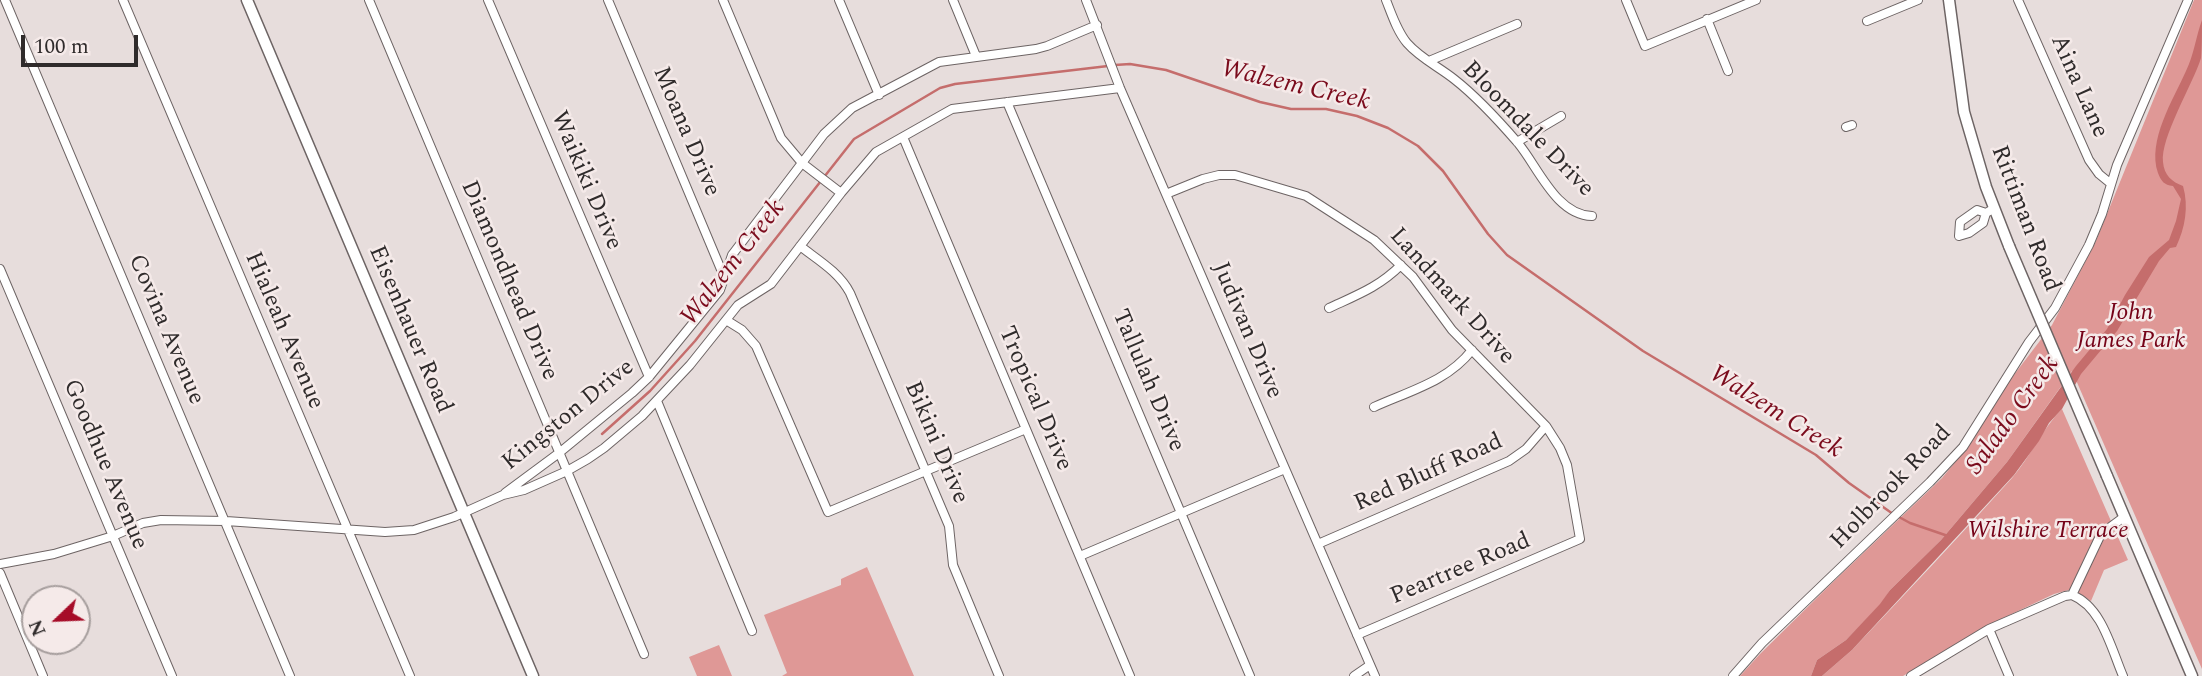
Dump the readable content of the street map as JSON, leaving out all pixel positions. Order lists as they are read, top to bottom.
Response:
{
  "streets": {
    "main road": ["Rittiman Road", "Eisenhauer Road"],
    "street": [
      "Aina Lane",
      "Bloomdale Drive",
      "Moana Drive",
      "Waikiki Drive",
      "Diamondhead Drive",
      "Landmark Drive",
      "Covina Avenue",
      "Hialeah Avenue",
      "Judivan Drive",
      "Tallulah Drive",
      "Tropical Drive",
      "Kingston Drive",
      "Bikini Drive",
      "Goodhue Avenue",
      "Red Bluff Road",
      "Holbrook Road",
      "Peartree Road"
    ]
  },
  "crossings": [
    ["Aina Lane", "Holbrook Road"],
    ["Moana Drive", "Kingston Drive"],
    ["Waikiki Drive", "Kingston Drive"],
    ["Diamondhead Drive", "Kingston Drive"],
    ["Landmark Drive", "Judivan Drive"],
    ["Landmark Drive", "Red Bluff Road"],
    ["Landmark Drive", "Peartree Road"],
    ["Covina Avenue", "Kingston Drive"],
    ["Eisenhauer Road", "Kingston Drive"],
    ["Hialeah Avenue", "Kingston Drive"],
    ["Judivan Drive", "Kingston Drive"],
    ["Judivan Drive", "Red Bluff Road"],
    ["Judivan Drive", "Peartree Road"],
    ["Tallulah Drive", "Kingston Drive"],
    ["Tropical Drive", "Kingston Drive"],
    ["Kingston Drive", "Bikini Drive"],
    ["Kingston Drive", "Goodhue Avenue"]
  ],
  "water": ["Walzem Creek", "Salado Creek"],
  "parks": ["John James Park", "Wilshire Terrace"],
  "scale_bar": "100 m",
  "north": "bottom left"
}
